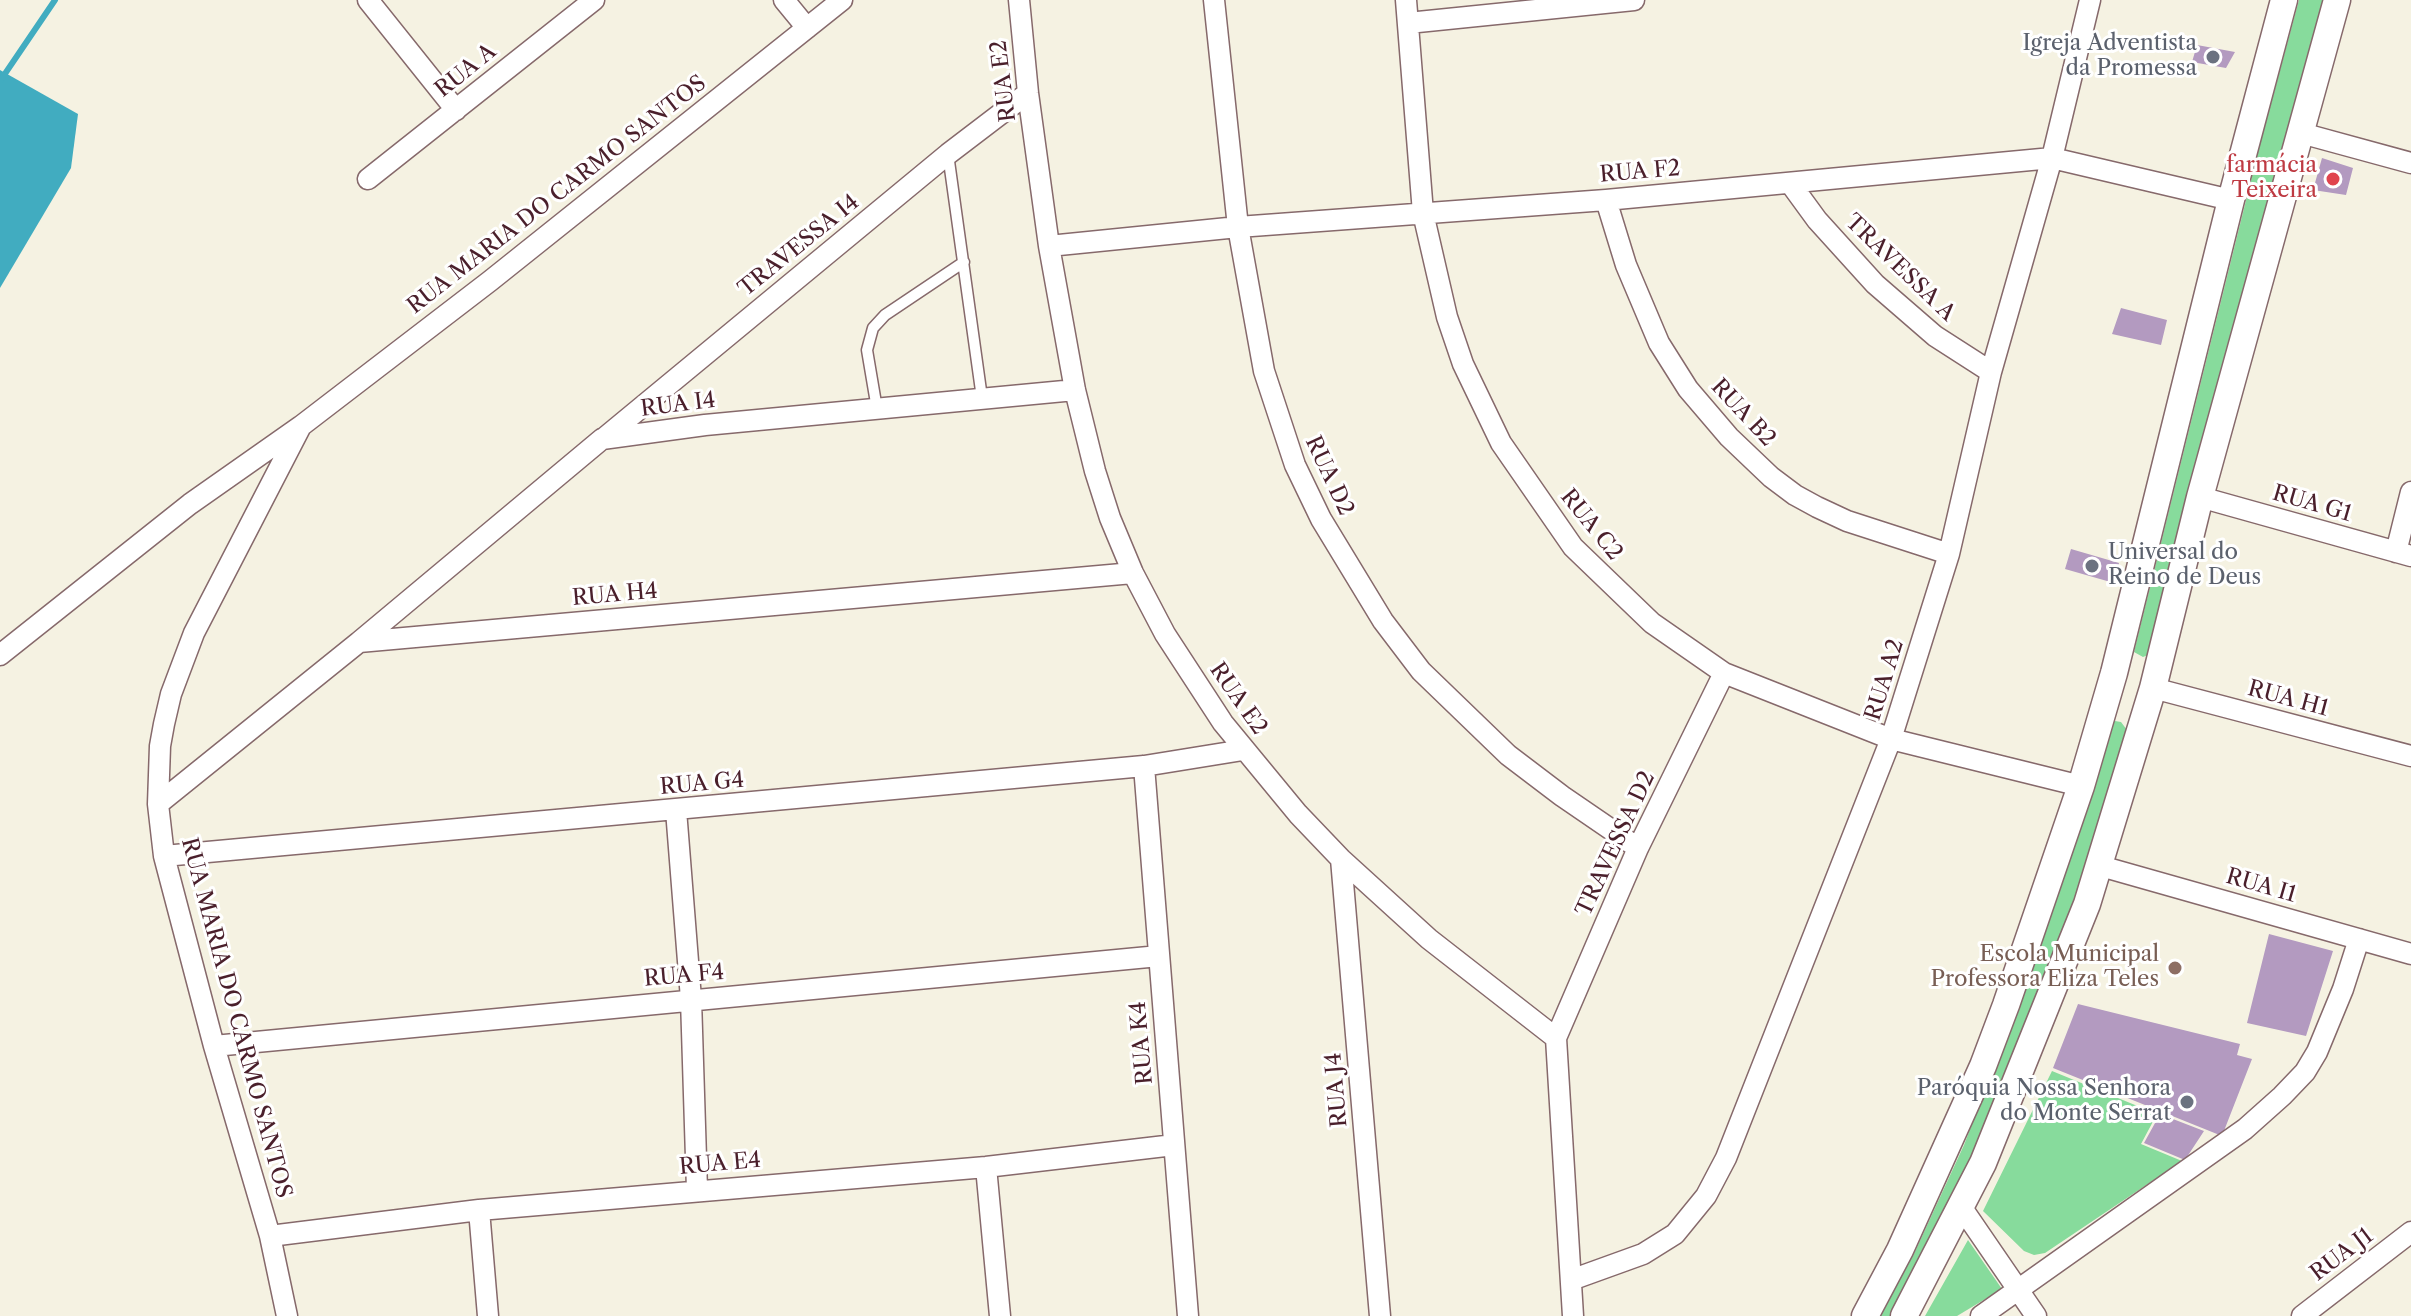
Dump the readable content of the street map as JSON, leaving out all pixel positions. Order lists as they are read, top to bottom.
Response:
{
  "streets": {
    "street": [
      "RUA A",
      "RUA E2",
      "RUA F2",
      "RUA MARIA DO CARMO SANTOS",
      "TRAVESSA I4",
      "TRAVESSA A",
      "RUA I4",
      "RUA B2",
      "RUA D2",
      "RUA G1",
      "RUA C2",
      "RUA H4",
      "RUA A2",
      "RUA H1",
      "RUA G4",
      "TRAVESSA D2",
      "RUA I1",
      "RUA F4",
      "RUA K4",
      "RUA J4",
      "RUA E4",
      "RUA J1"
    ]
  },
  "crossings": [
    ["RUA E2", "RUA F2"],
    ["RUA E2", "TRAVESSA I4"],
    ["RUA E2", "RUA I4"],
    ["RUA E2", "RUA H4"],
    ["RUA E2", "RUA G4"],
    ["RUA E2", "TRAVESSA D2"],
    ["RUA E2", "RUA J4"],
    ["RUA F2", "TRAVESSA A"],
    ["RUA F2", "RUA B2"],
    ["RUA F2", "RUA D2"],
    ["RUA F2", "RUA C2"],
    ["RUA F2", "RUA A2"],
    ["RUA MARIA DO CARMO SANTOS", "RUA G4"],
    ["RUA MARIA DO CARMO SANTOS", "RUA F4"],
    ["RUA MARIA DO CARMO SANTOS", "RUA E4"],
    ["TRAVESSA I4", "RUA I4"],
    ["TRAVESSA A", "RUA A2"],
    ["RUA B2", "RUA A2"],
    ["RUA D2", "TRAVESSA D2"],
    ["RUA C2", "RUA A2"],
    ["RUA C2", "TRAVESSA D2"],
    ["RUA G4", "RUA K4"],
    ["RUA F4", "RUA K4"],
    ["RUA K4", "RUA E4"]
  ],
  "places": [
    "Igreja Adventista da Promessa",
    "farmácia Teixeira",
    "Universal do Reino de Deus",
    "Escola Municipal Professora Eliza Teles",
    "Paróquia Nossa Senhora do Monte Serrat"
  ]
}
